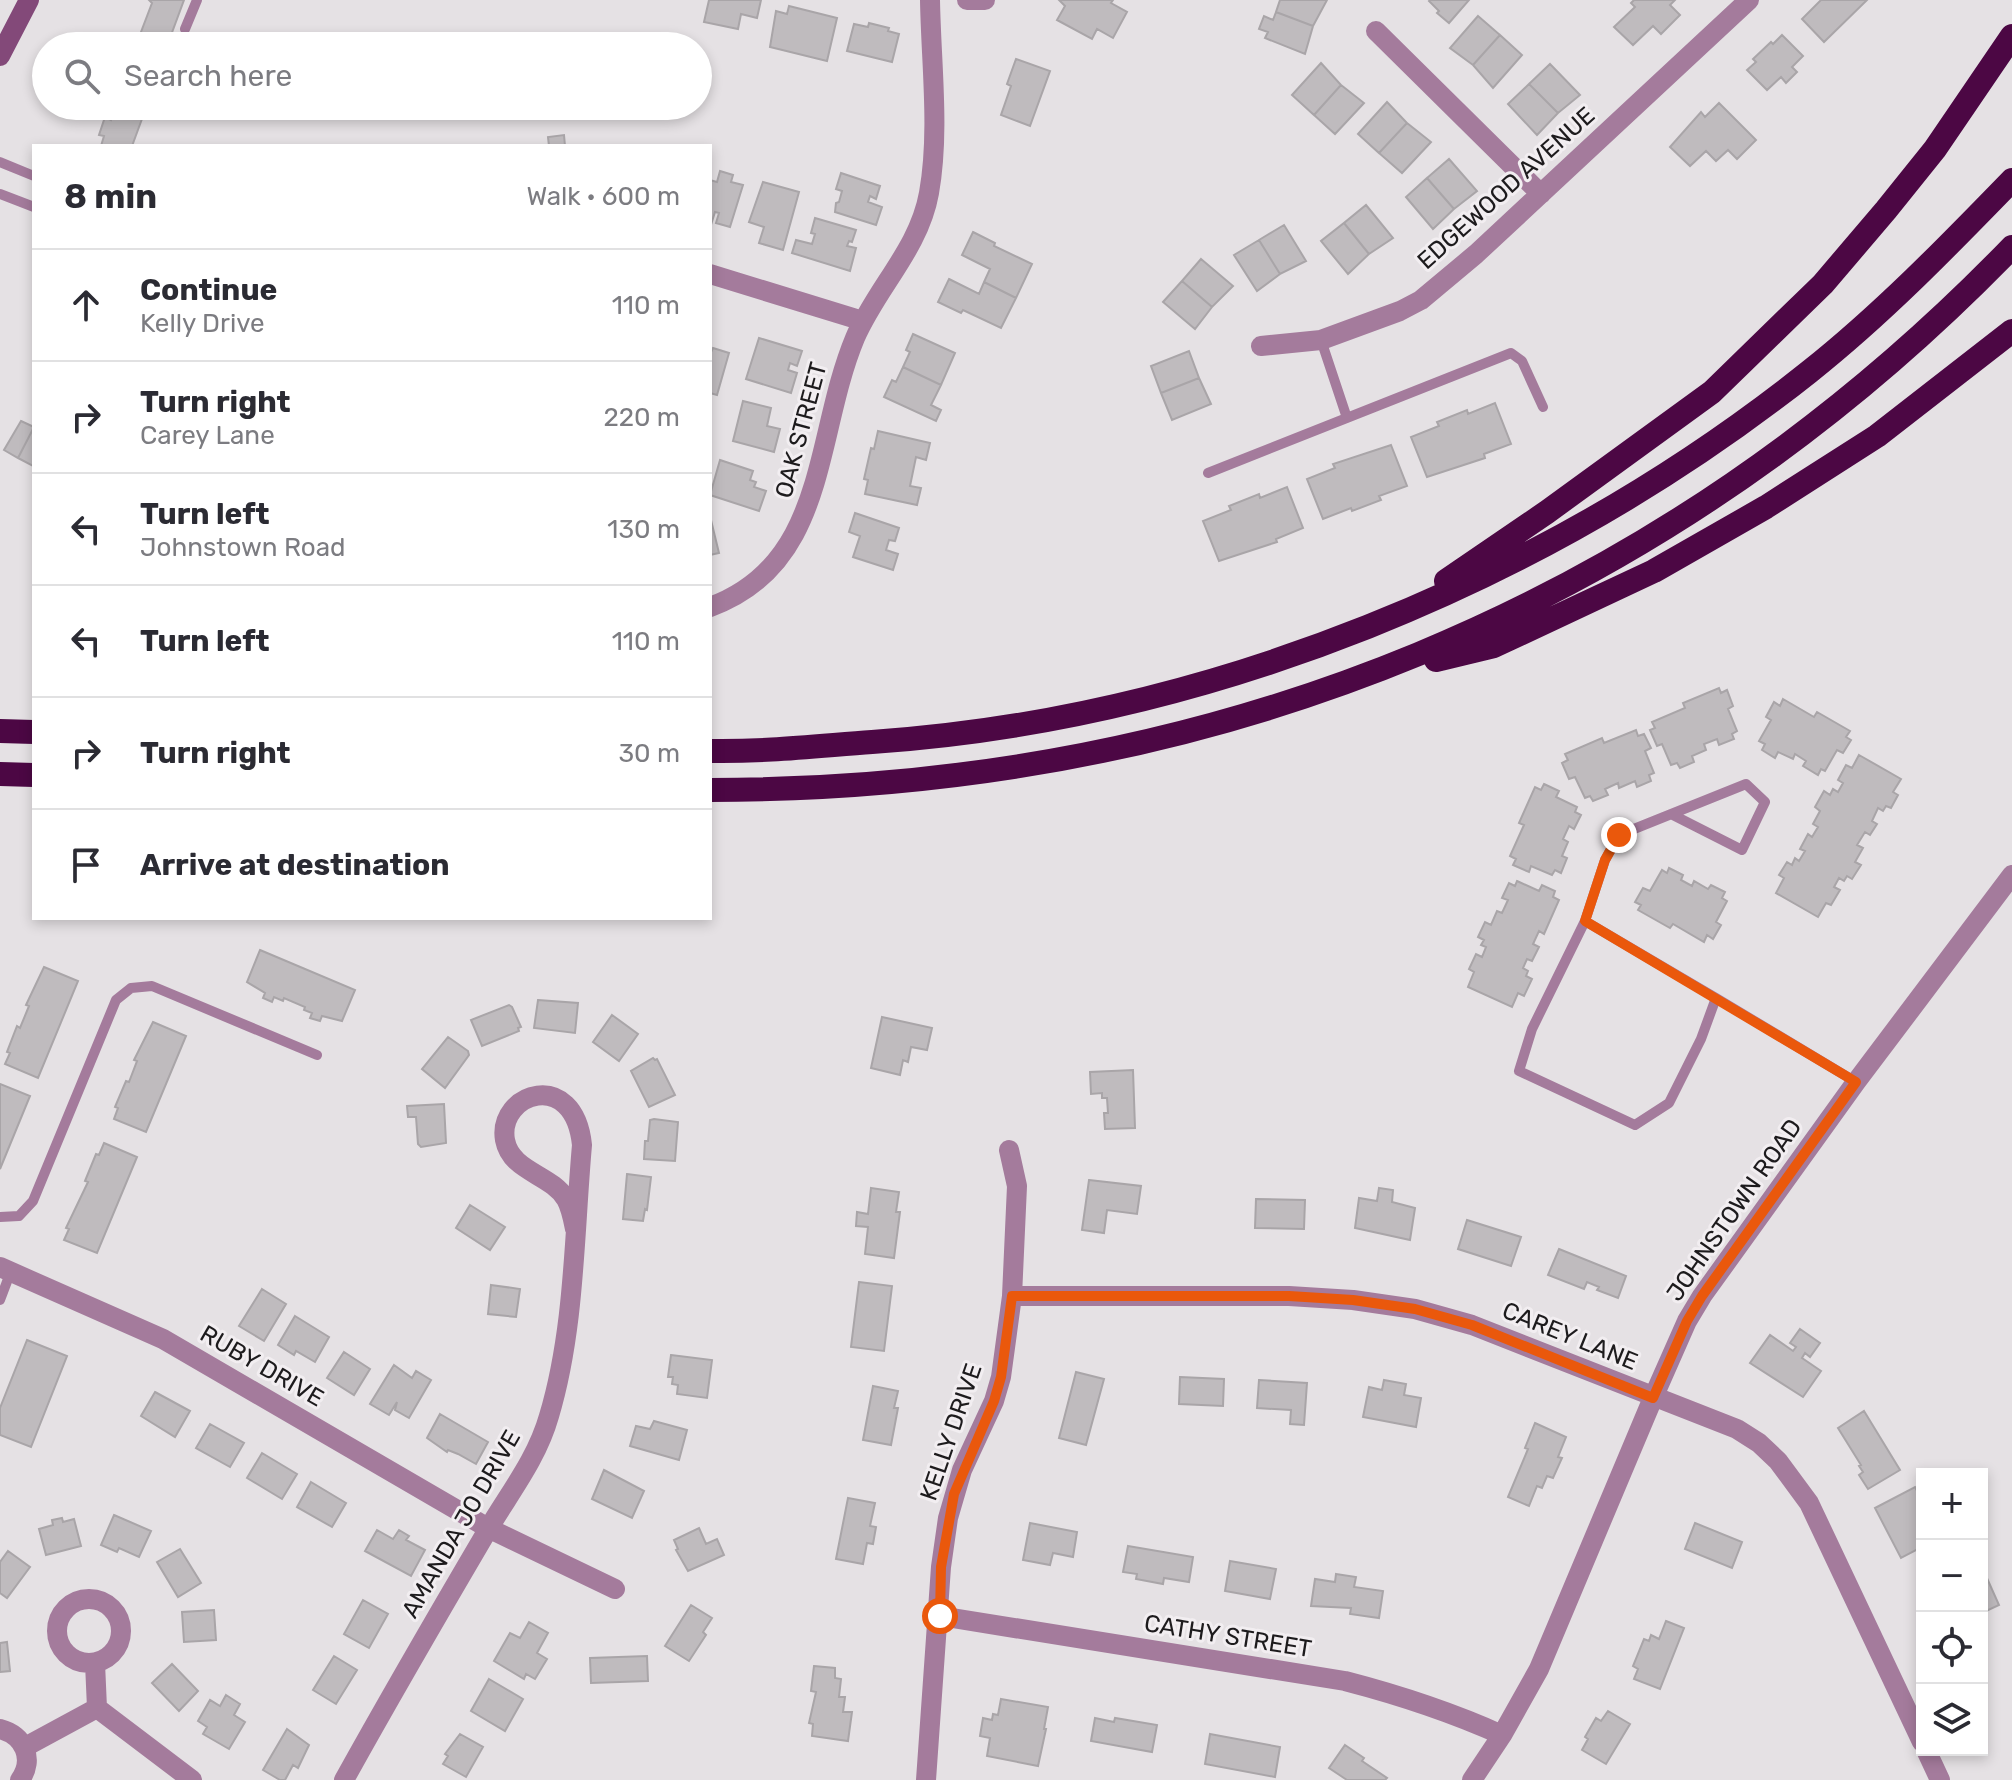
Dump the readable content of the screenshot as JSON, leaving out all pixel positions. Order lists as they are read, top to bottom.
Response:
{
  "streets": {
    "street": [
      "EDGEWOOD AVENUE",
      "OAK STREET",
      "JOHNSTOWN ROAD",
      "CAREY LANE",
      "RUBY DRIVE",
      "KELLY DRIVE",
      "AMANDA JO DRIVE",
      "CATHY STREET"
    ]
  },
  "crossings": [
    ["JOHNSTOWN ROAD", "CAREY LANE"],
    ["JOHNSTOWN ROAD", "CATHY STREET"],
    ["CAREY LANE", "KELLY DRIVE"],
    ["RUBY DRIVE", "AMANDA JO DRIVE"],
    ["KELLY DRIVE", "CATHY STREET"]
  ],
  "page": {
    "search": "Search here",
    "heading": ["8 min", "Walk · 600 m"],
    "list": [
      ["Continue", "Kelly Drive", "110 m"],
      ["Turn right", "Carey Lane", "220 m"],
      ["Turn left", "Johnstown Road", "130 m"],
      ["Turn left", "110 m"],
      ["Turn right", "30 m"],
      "Arrive at destination"
    ],
    "map_buttons": ["+", "−"]
  }
}
